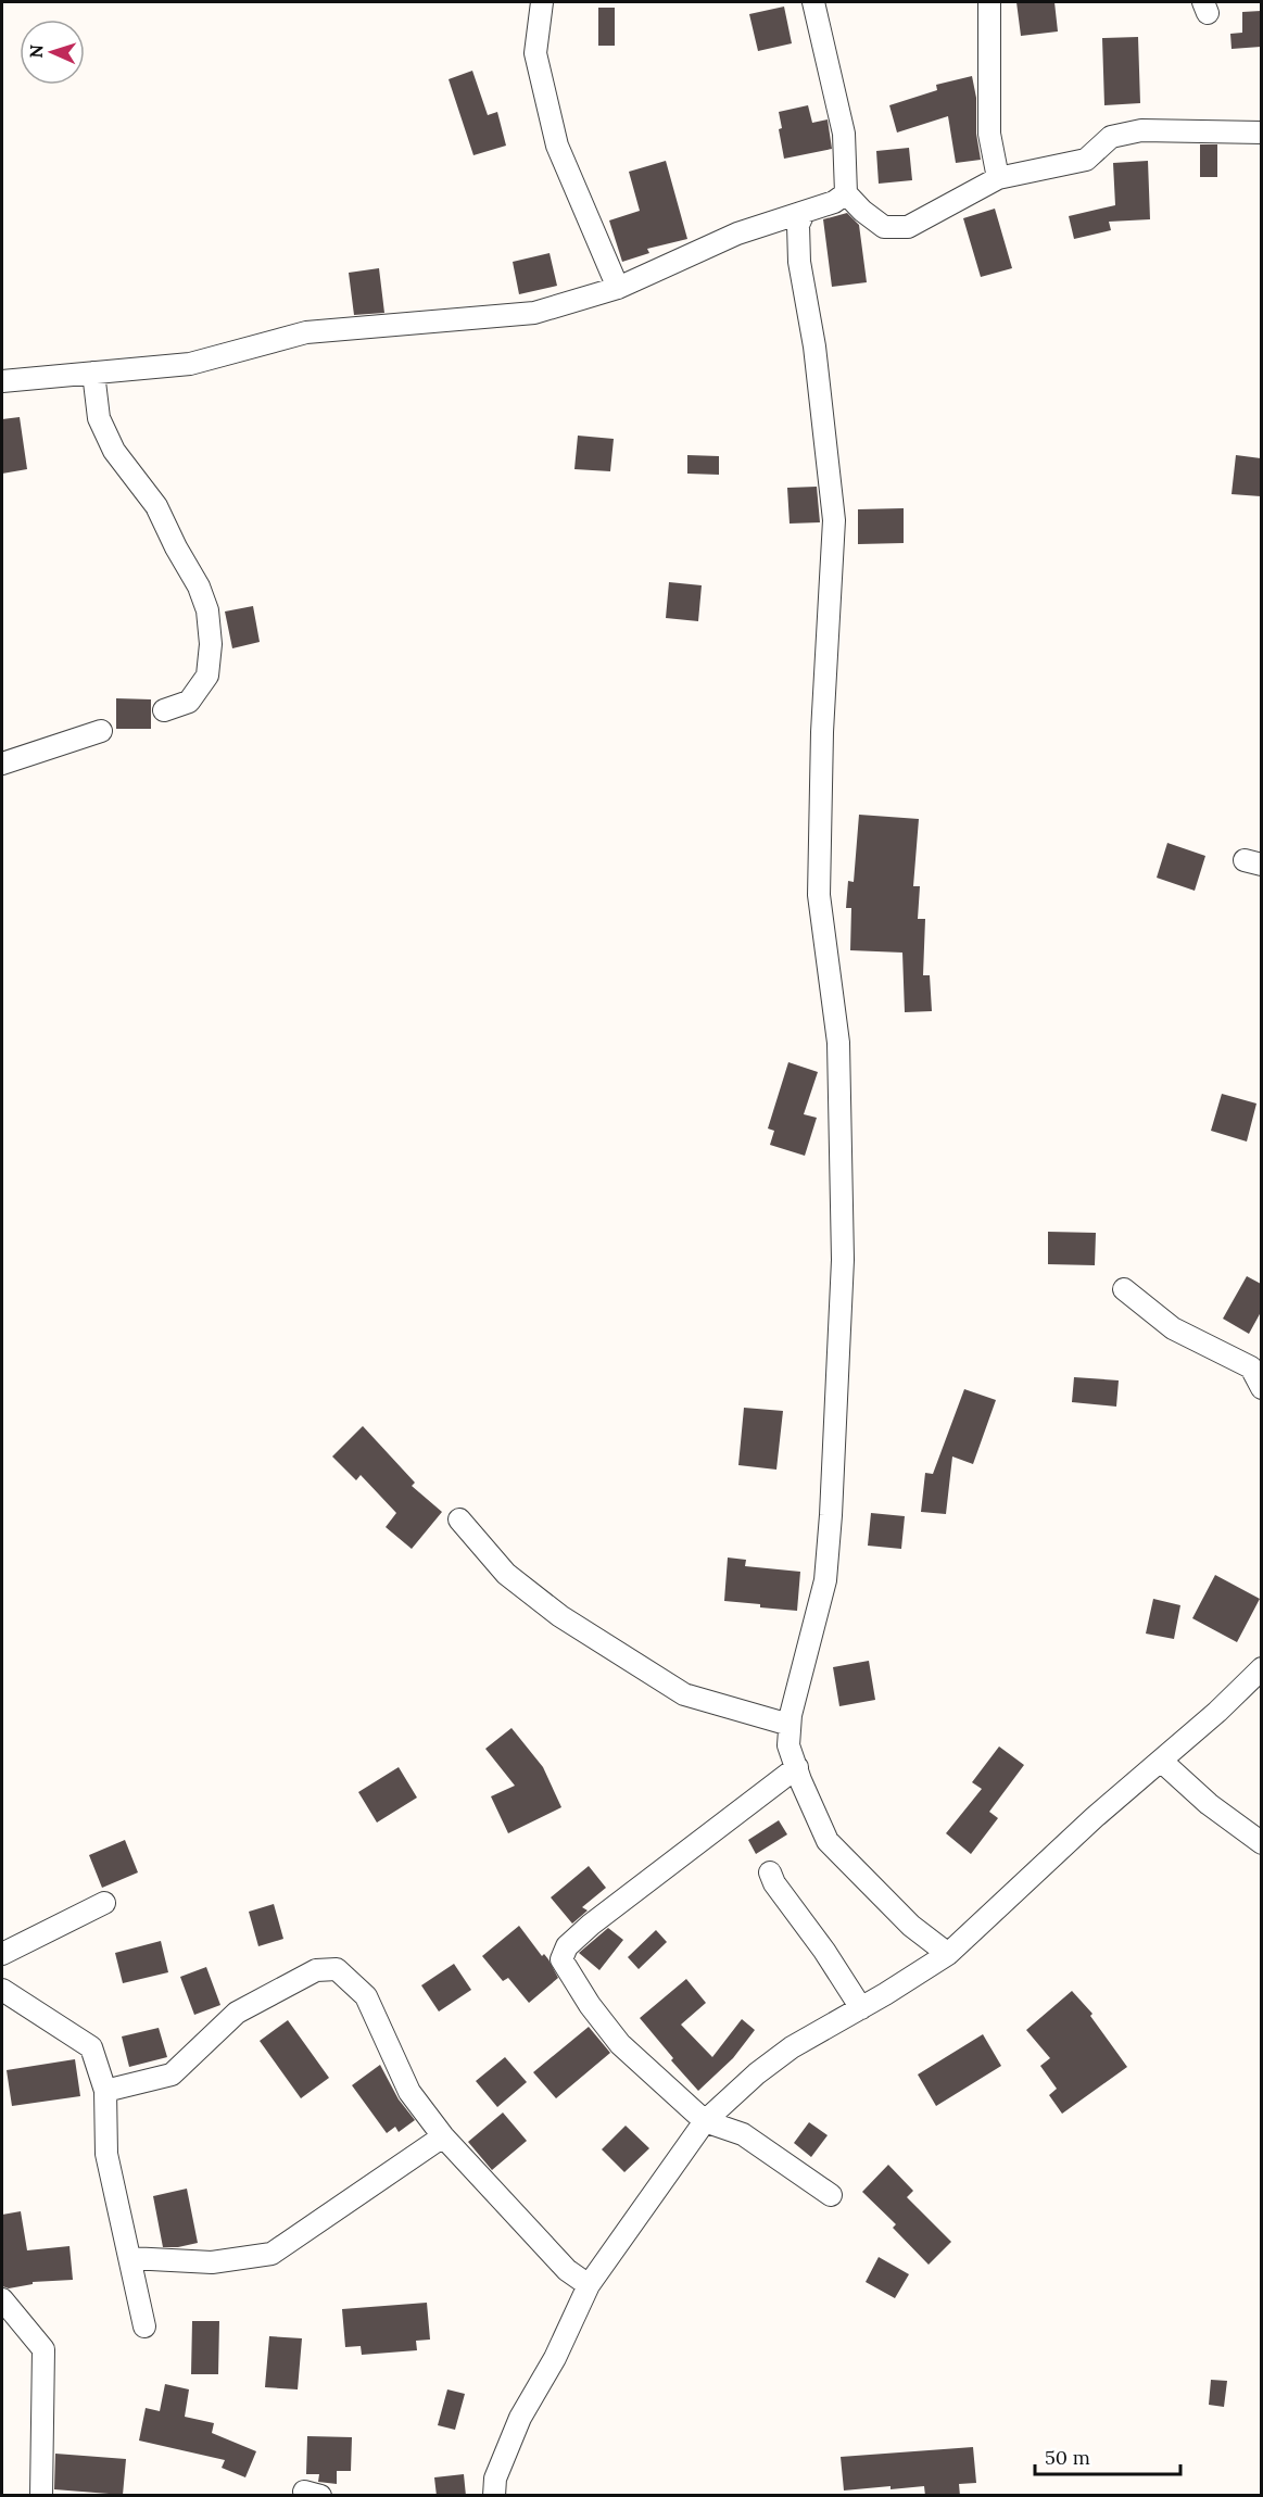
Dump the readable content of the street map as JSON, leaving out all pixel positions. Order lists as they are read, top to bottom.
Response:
{
  "scale_bar": "50 m",
  "north": "left"
}
